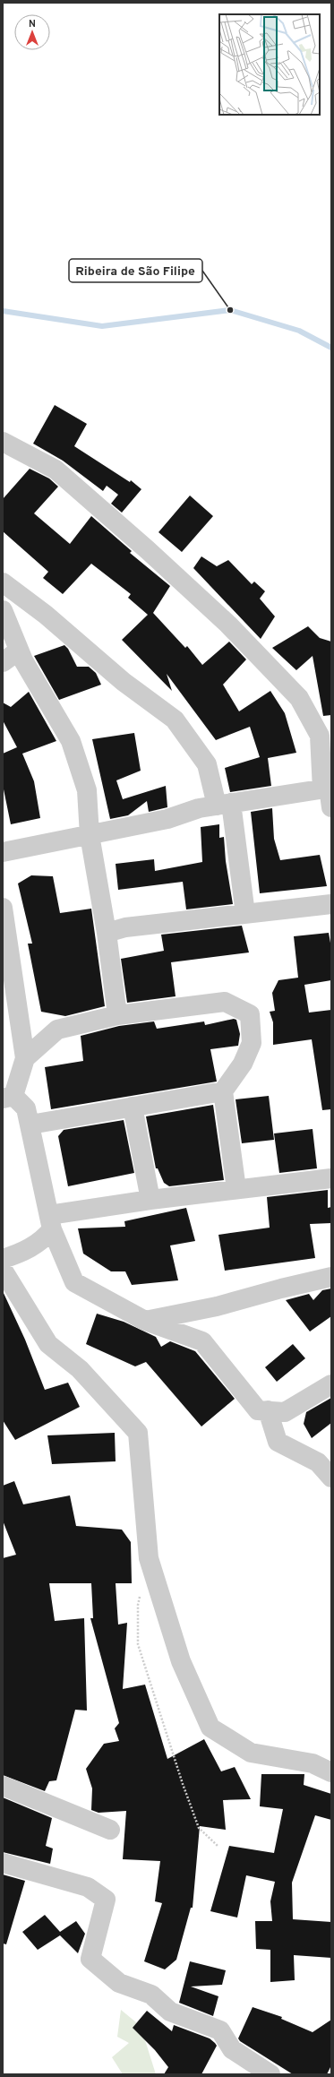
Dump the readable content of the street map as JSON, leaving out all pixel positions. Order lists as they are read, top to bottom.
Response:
{
  "places": ["Ribeira de São Filipe"],
  "north": "top"
}
